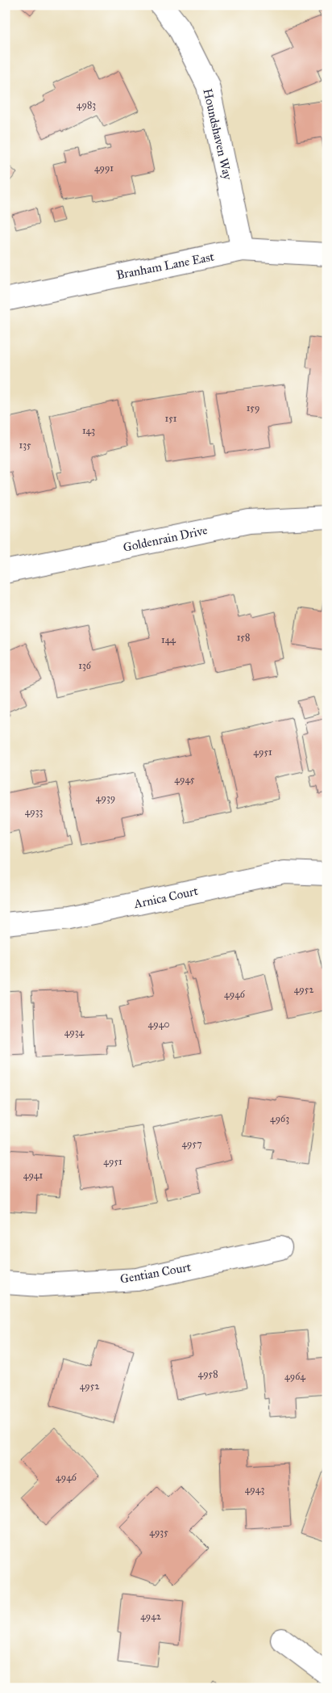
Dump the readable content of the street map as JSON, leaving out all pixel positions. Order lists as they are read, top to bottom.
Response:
{
  "streets": {
    "street": [
      "Houndshaven Way",
      "Branham Lane East",
      "Goldenrain Drive",
      "Arnica Court",
      "Gentian Court"
    ]
  },
  "crossings": [
    ["Houndshaven Way", "Branham Lane East"]
  ],
  "house_numbers": [
    "4983",
    "4991",
    "159",
    "151",
    "143",
    "135",
    "158",
    "144",
    "136",
    "4951",
    "4945",
    "4939",
    "4933",
    "4952",
    "4946",
    "4940",
    "4934",
    "4963",
    "4957",
    "4951",
    "4941",
    "4958",
    "4964",
    "4952",
    "4946",
    "4943",
    "4935",
    "4942"
  ]
}
